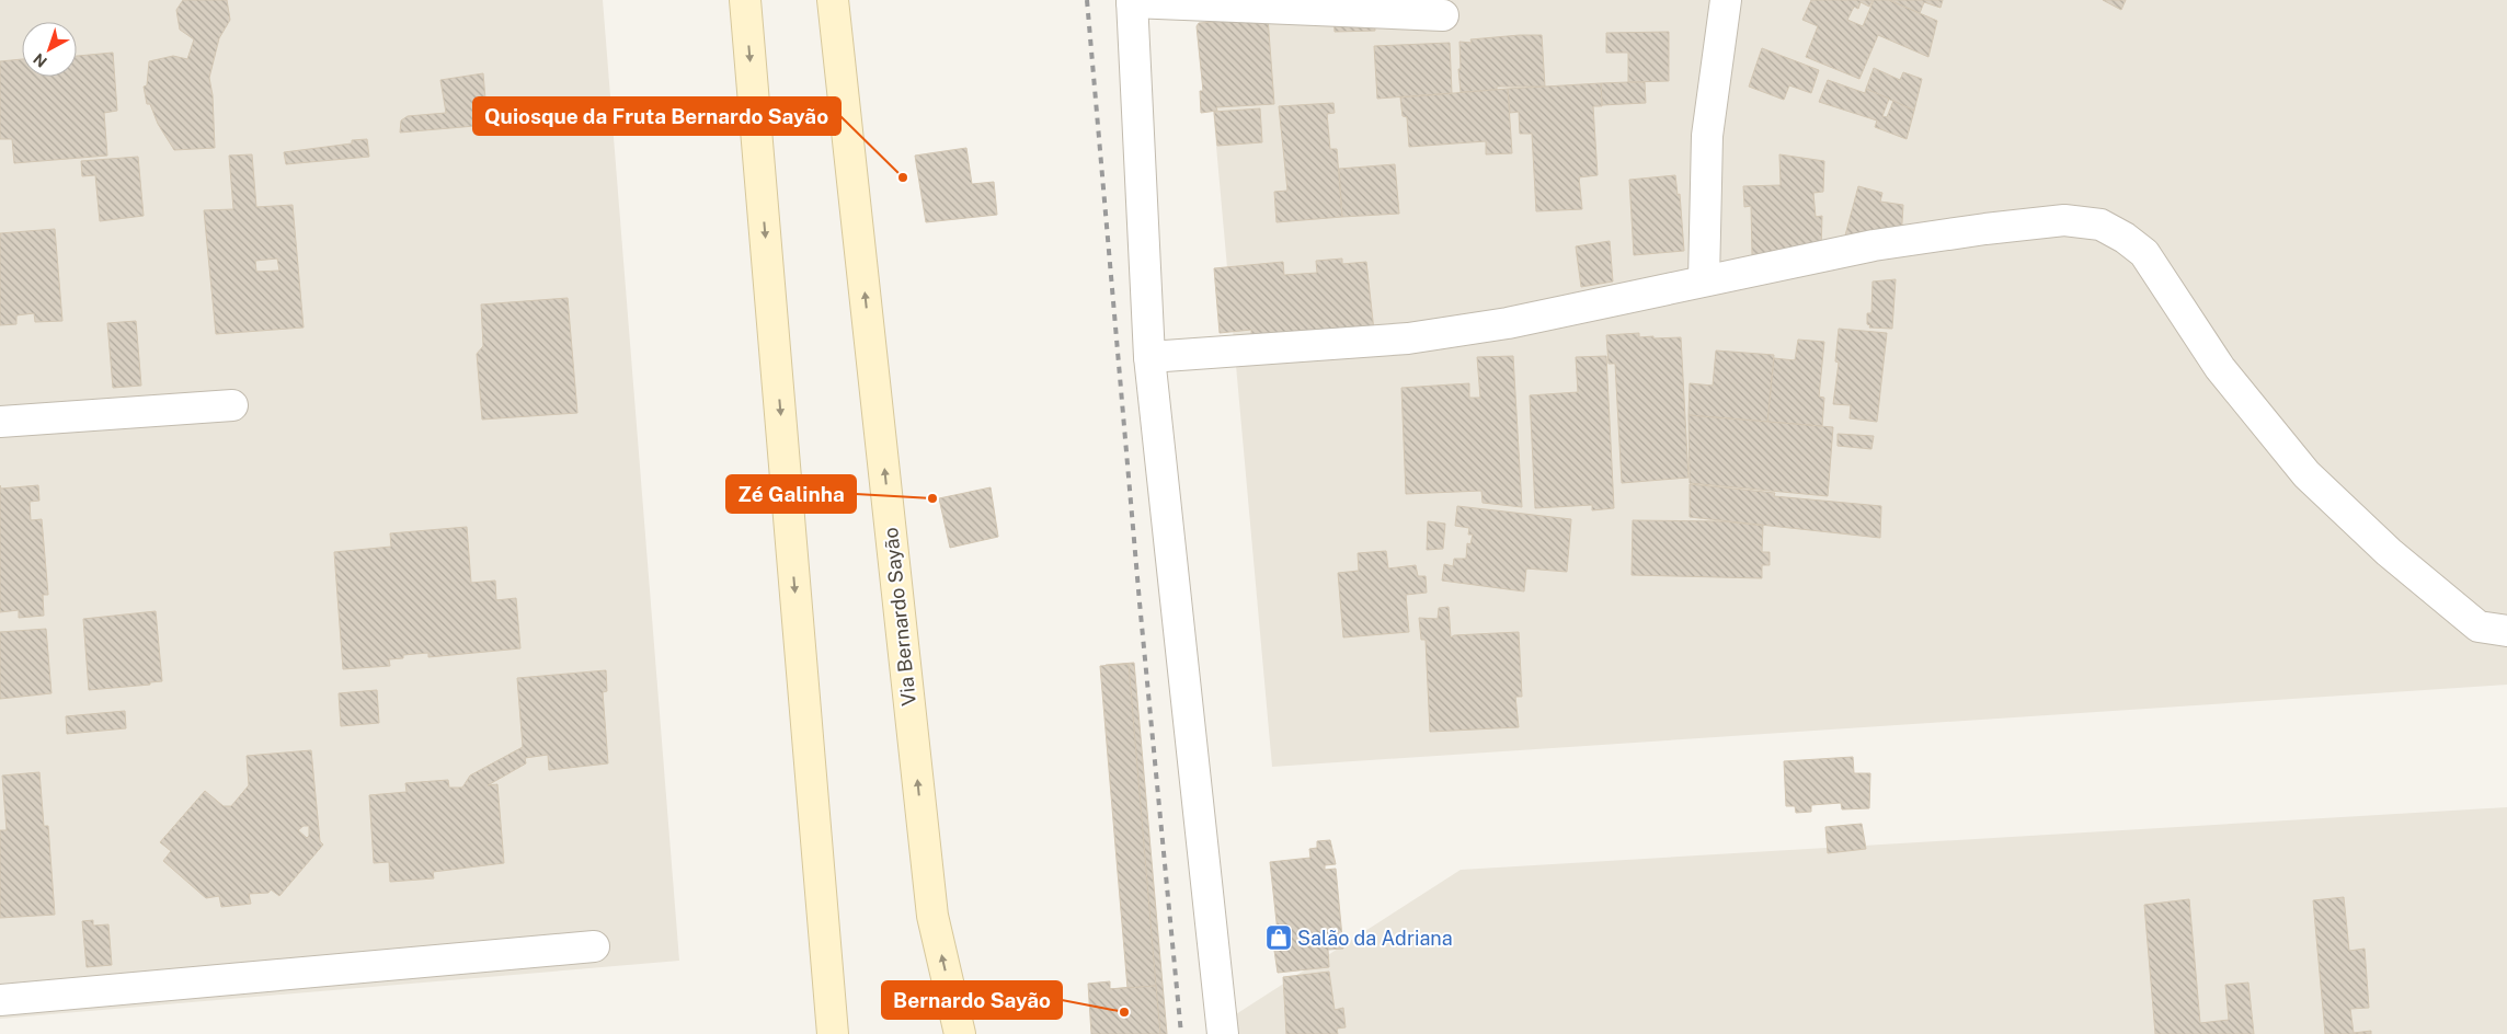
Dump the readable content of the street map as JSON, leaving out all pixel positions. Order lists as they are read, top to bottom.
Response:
{
  "streets": {
    "main road": ["Via Bernardo Sayão"]
  },
  "places": {
    "other": ["Quiosque da Fruta Bernardo Sayão", "Zé Galinha", "Bernardo Sayão"],
    "shop": ["Salão da Adriana"]
  },
  "north": "bottom left"
}
